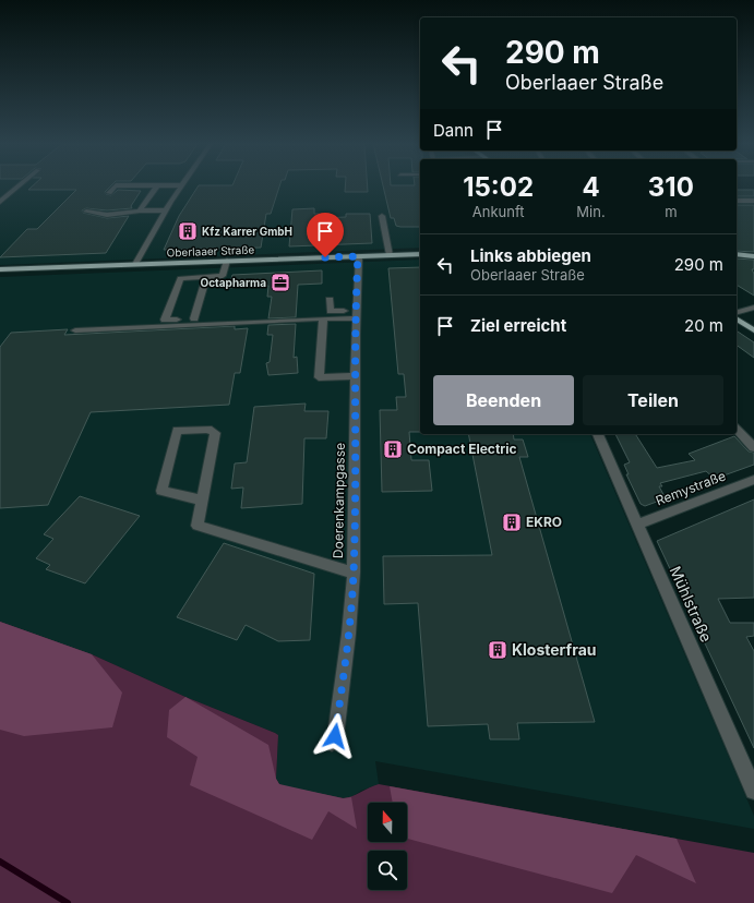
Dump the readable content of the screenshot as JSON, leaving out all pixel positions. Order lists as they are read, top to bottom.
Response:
{
  "streets": {
    "main road": ["Oberlaaer Straße"],
    "street": ["Remystraße", "Doerenkampgasse", "Mühlstraße"]
  },
  "crossings": [
    ["Oberlaaer Straße", "Doerenkampgasse"],
    ["Remystraße", "Mühlstraße"]
  ],
  "places": {
    "building": [
      "Kfz Karrer GmbH",
      "Compact Electric",
      "EKRO",
      "Klosterfrau"
    ],
    "office": ["Octapharma"]
  },
  "north": "top",
  "page": {
    "turn": ["290 m", "Oberlaaer Straße"],
    "then": "Dann",
    "eta": [
      "15:02",
      "Ankunft",
      "4",
      "Min.",
      "310",
      "m"
    ],
    "list": [
      {
        "name": "Links abbiegen",
        "note": "Oberlaaer Straße",
        "value": "290 m"
      },
      {
        "name": "Ziel erreicht",
        "value": "20 m"
      }
    ],
    "buttons": ["Beenden", "Teilen"]
  }
}
